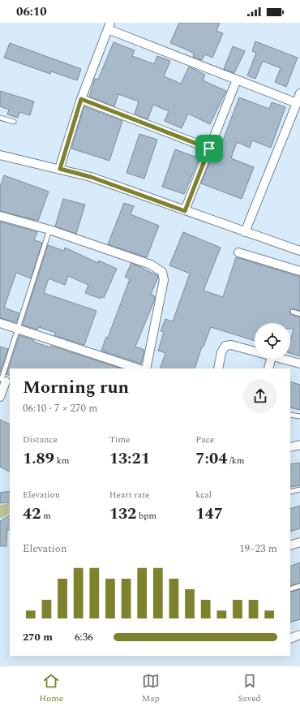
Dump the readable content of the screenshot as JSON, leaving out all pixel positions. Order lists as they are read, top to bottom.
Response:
{
  "page": {
    "status": "06:10",
    "heading": ["Morning run", "06:10 · 7 × 270 m"],
    "stats": [
      ["Distance", "1.89 km"],
      ["Time", "13:21"],
      ["Pace", "7:04 /km"],
      ["Elevation", "42 m"],
      ["Heart rate", "132 bpm"],
      ["kcal", "147"]
    ],
    "chart": ["Elevation", "19–23 m"],
    "list": [
      {
        "name": "270 m",
        "note": "6:36"
      }
    ],
    "tabs": ["Home", "Map", "Saved"]
  }
}
